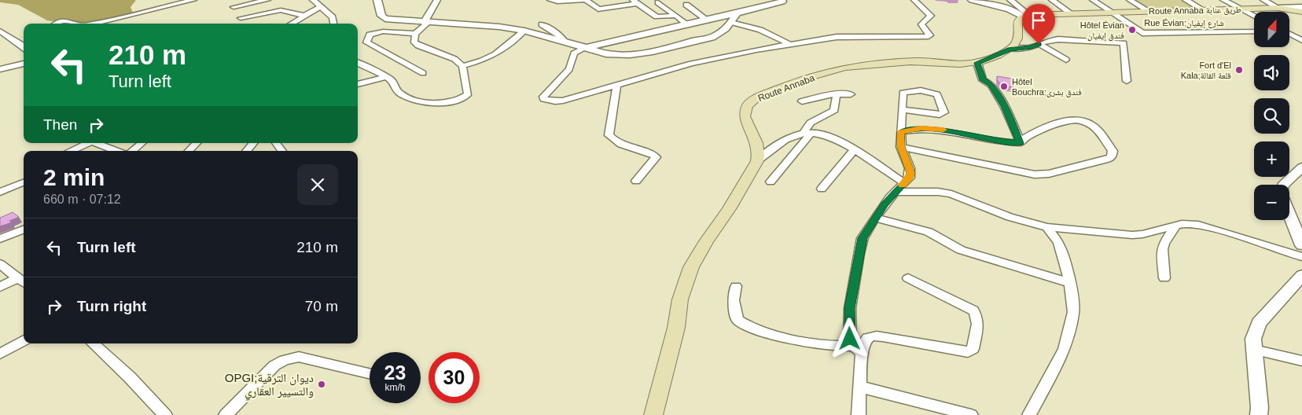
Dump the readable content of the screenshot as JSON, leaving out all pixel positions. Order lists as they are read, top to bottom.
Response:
{
  "streets": {
    "main road": ["Route Annaba طريق عنابة", "Route Annaba"],
    "street": ["Rue Évian;شارع إيفيان"]
  },
  "crossings": [
    ["Route Annaba طريق عنابة", "Rue Évian;شارع إيفيان"]
  ],
  "places": [
    "Hôtel Évian فندق إيفيان",
    "Fort d'El Kala;قلعة القالة",
    "Hôtel Bouchra;فندق بشرى",
    "OPGI;ديوان الترقية والتسيير العقاري"
  ],
  "north": "top",
  "page": {
    "map_buttons": ["+", "−"],
    "turn": ["210 m", "Turn left"],
    "then": "Then",
    "heading": ["2 min", "660 m · 07:12"],
    "list": [
      {
        "name": "Turn left",
        "value": "210 m"
      },
      {
        "name": "Turn right",
        "value": "70 m"
      }
    ],
    "speed": "23 km/h",
    "limit": "30"
  }
}
